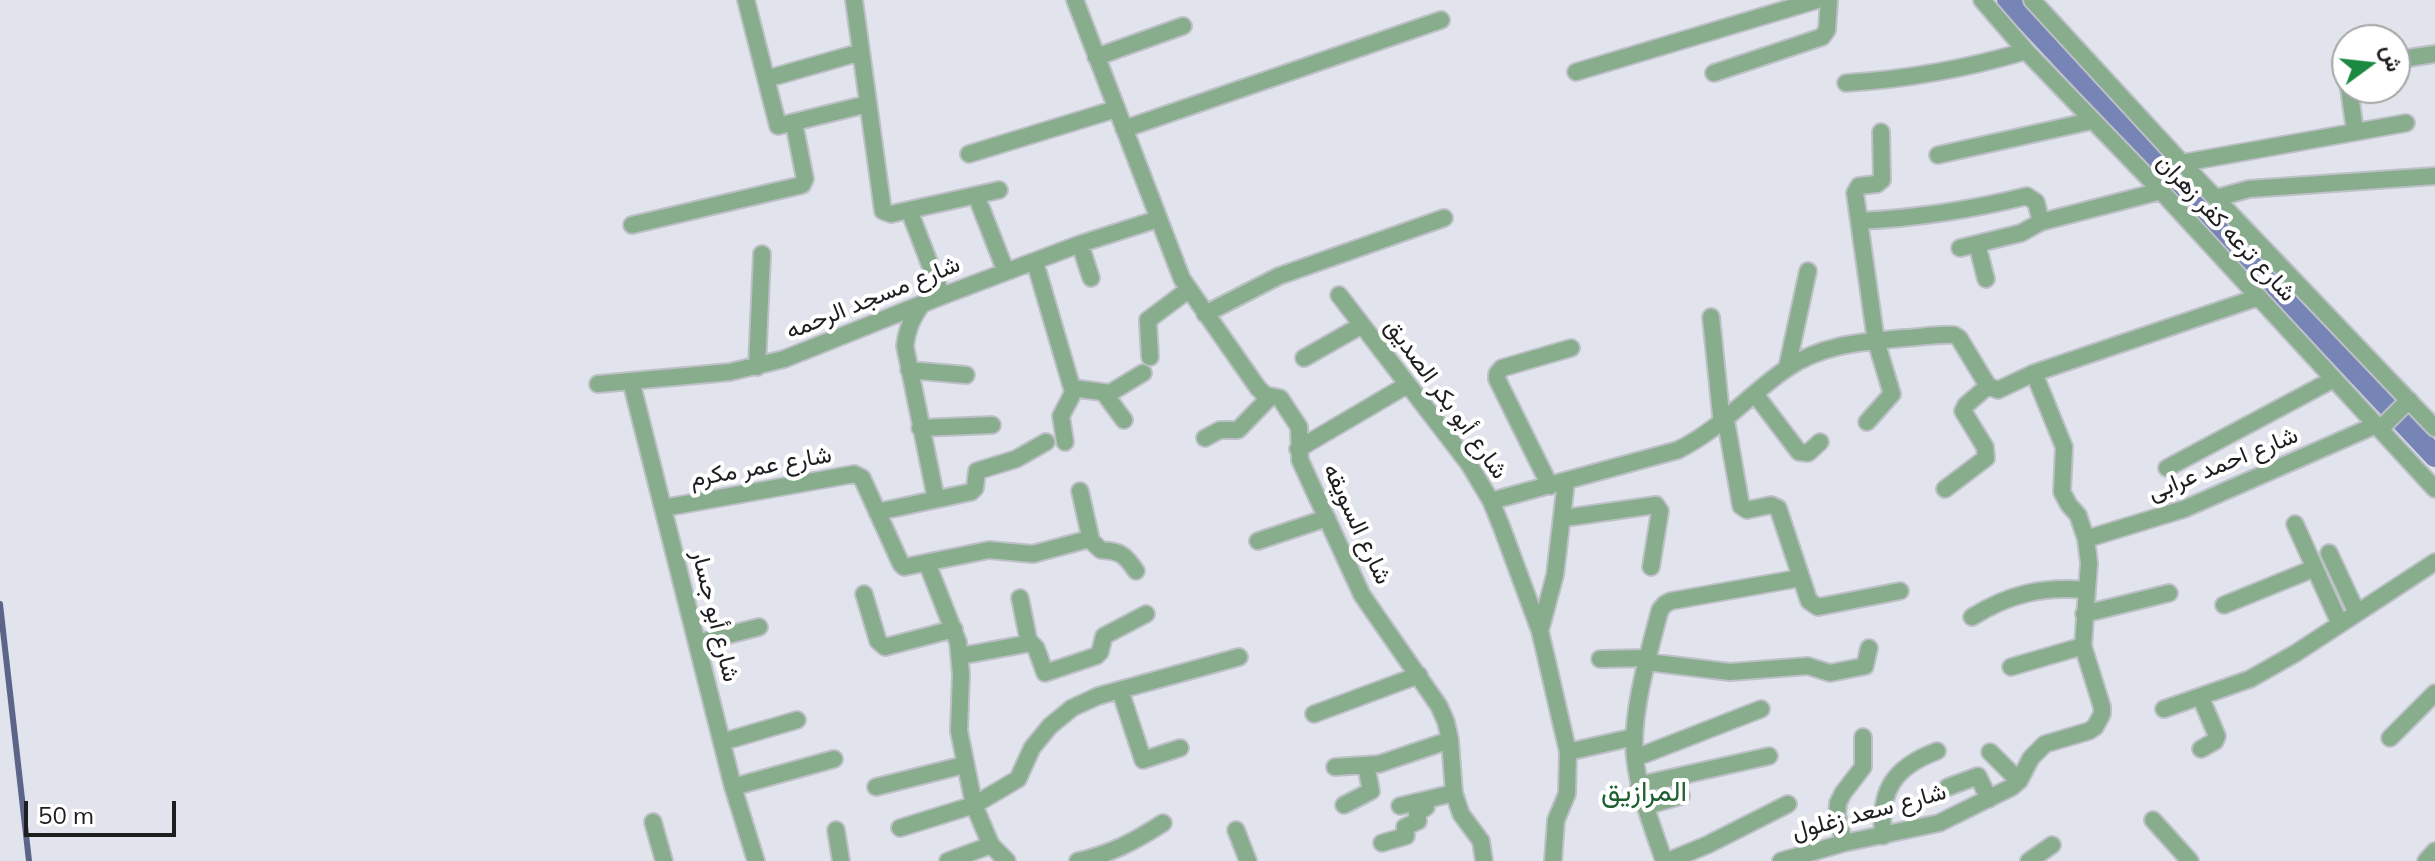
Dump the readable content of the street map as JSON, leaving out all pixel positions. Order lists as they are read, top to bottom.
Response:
{
  "streets": {
    "street": [
      "شارع ترعه كفر زهران",
      "شارع مسجد الرحمه",
      "شارع أبو بكر الصديق",
      "شارع احمد عرابى",
      "شارع عمر مكرم",
      "شارع السويقه",
      "شارع أبو جسار",
      "شارع سعد زغلول"
    ]
  },
  "crossings": [
    ["شارع ترعه كفر زهران", "شارع احمد عرابى"],
    ["شارع مسجد الرحمه", "شارع السويقه"],
    ["شارع مسجد الرحمه", "شارع أبو جسار"],
    ["شارع احمد عرابى", "شارع سعد زغلول"],
    ["شارع عمر مكرم", "شارع أبو جسار"]
  ],
  "districts": ["المرازيق"],
  "scale_bar": "50 m",
  "north": "right"
}
